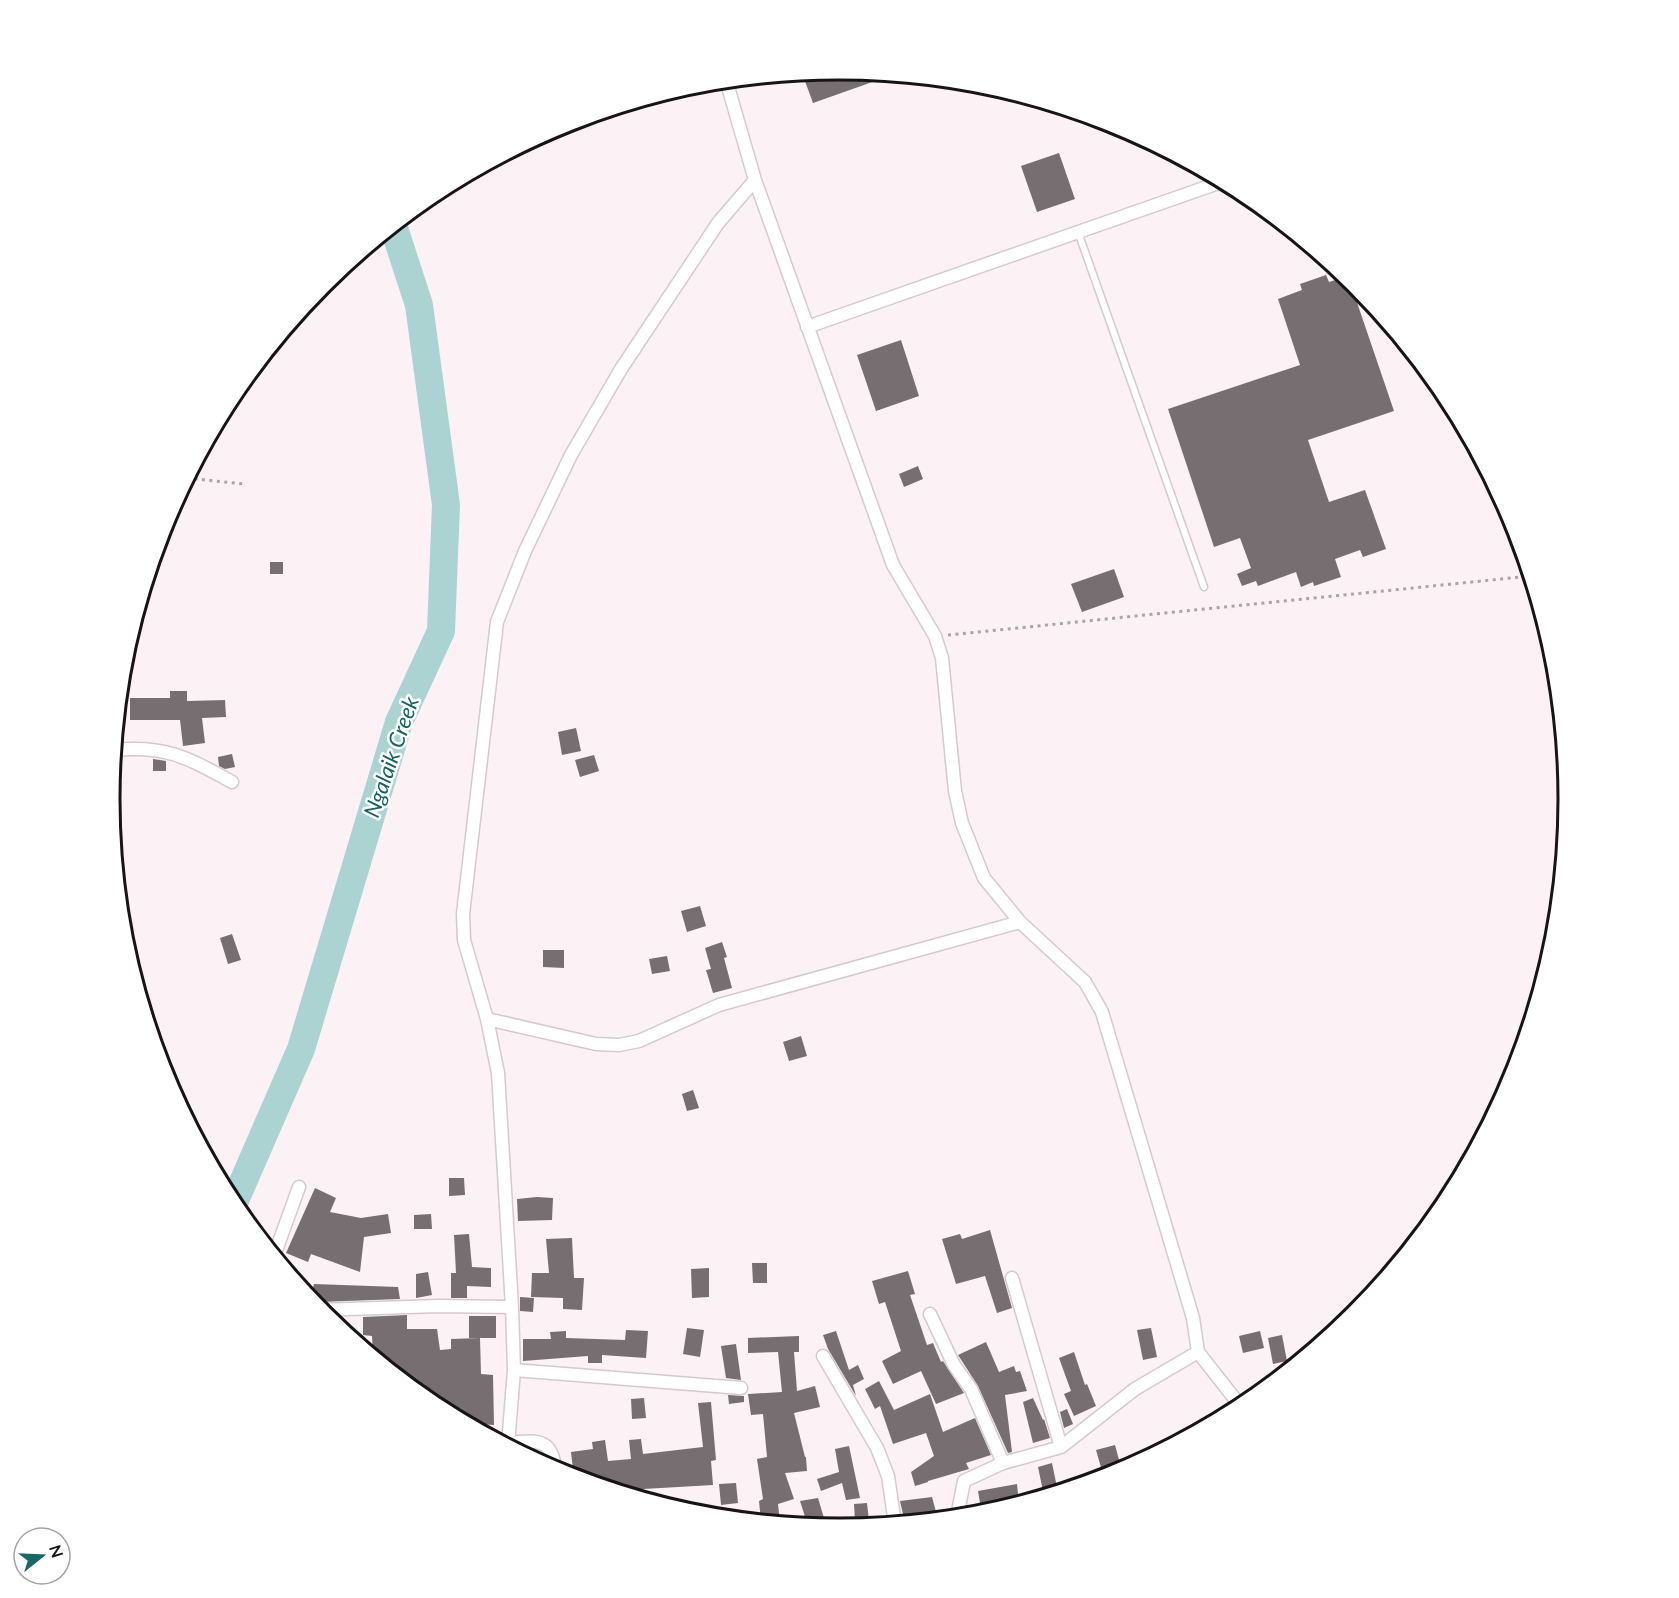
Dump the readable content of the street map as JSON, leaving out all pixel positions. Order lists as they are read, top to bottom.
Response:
{
  "water": ["Ngalaik Creek"],
  "north": "right"
}
